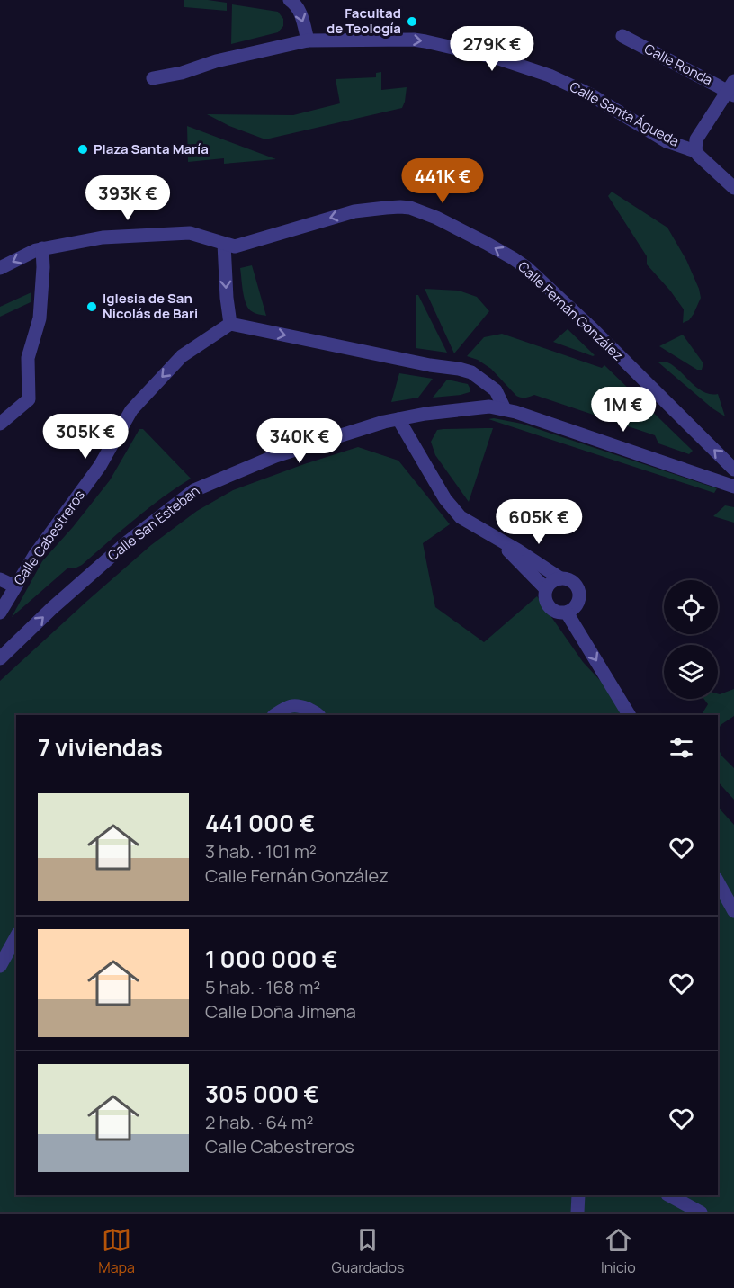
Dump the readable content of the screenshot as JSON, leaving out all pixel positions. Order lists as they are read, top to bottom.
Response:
{
  "streets": {
    "street": [
      "Calle Ronda",
      "Calle Santa Águeda",
      "Calle Fernán González",
      "Calle San Esteban",
      "Calle Cabestreros"
    ]
  },
  "one_way": [
    "Calle Santa Águeda",
    "Calle Fernán González",
    "Calle San Esteban",
    "Calle Cabestreros"
  ],
  "places": ["Facultad de Teología", "Plaza Santa María", "Iglesia de San Nicolás de Bari"],
  "page": {
    "price": [
      "279K €",
      "441K €",
      "393K €",
      "1M €",
      "305K €",
      "340K €",
      "605K €"
    ],
    "heading": "7 viviendas",
    "list": [
      {
        "name": "441 000 €",
        "note": "3 hab. · 101 m² · Calle Fernán González"
      },
      {
        "name": "1 000 000 €",
        "note": "5 hab. · 168 m² · Calle Doña Jimena"
      },
      {
        "name": "305 000 €",
        "note": "2 hab. · 64 m² · Calle Cabestreros"
      }
    ],
    "tabs": ["Mapa", "Guardados", "Inicio"]
  }
}
